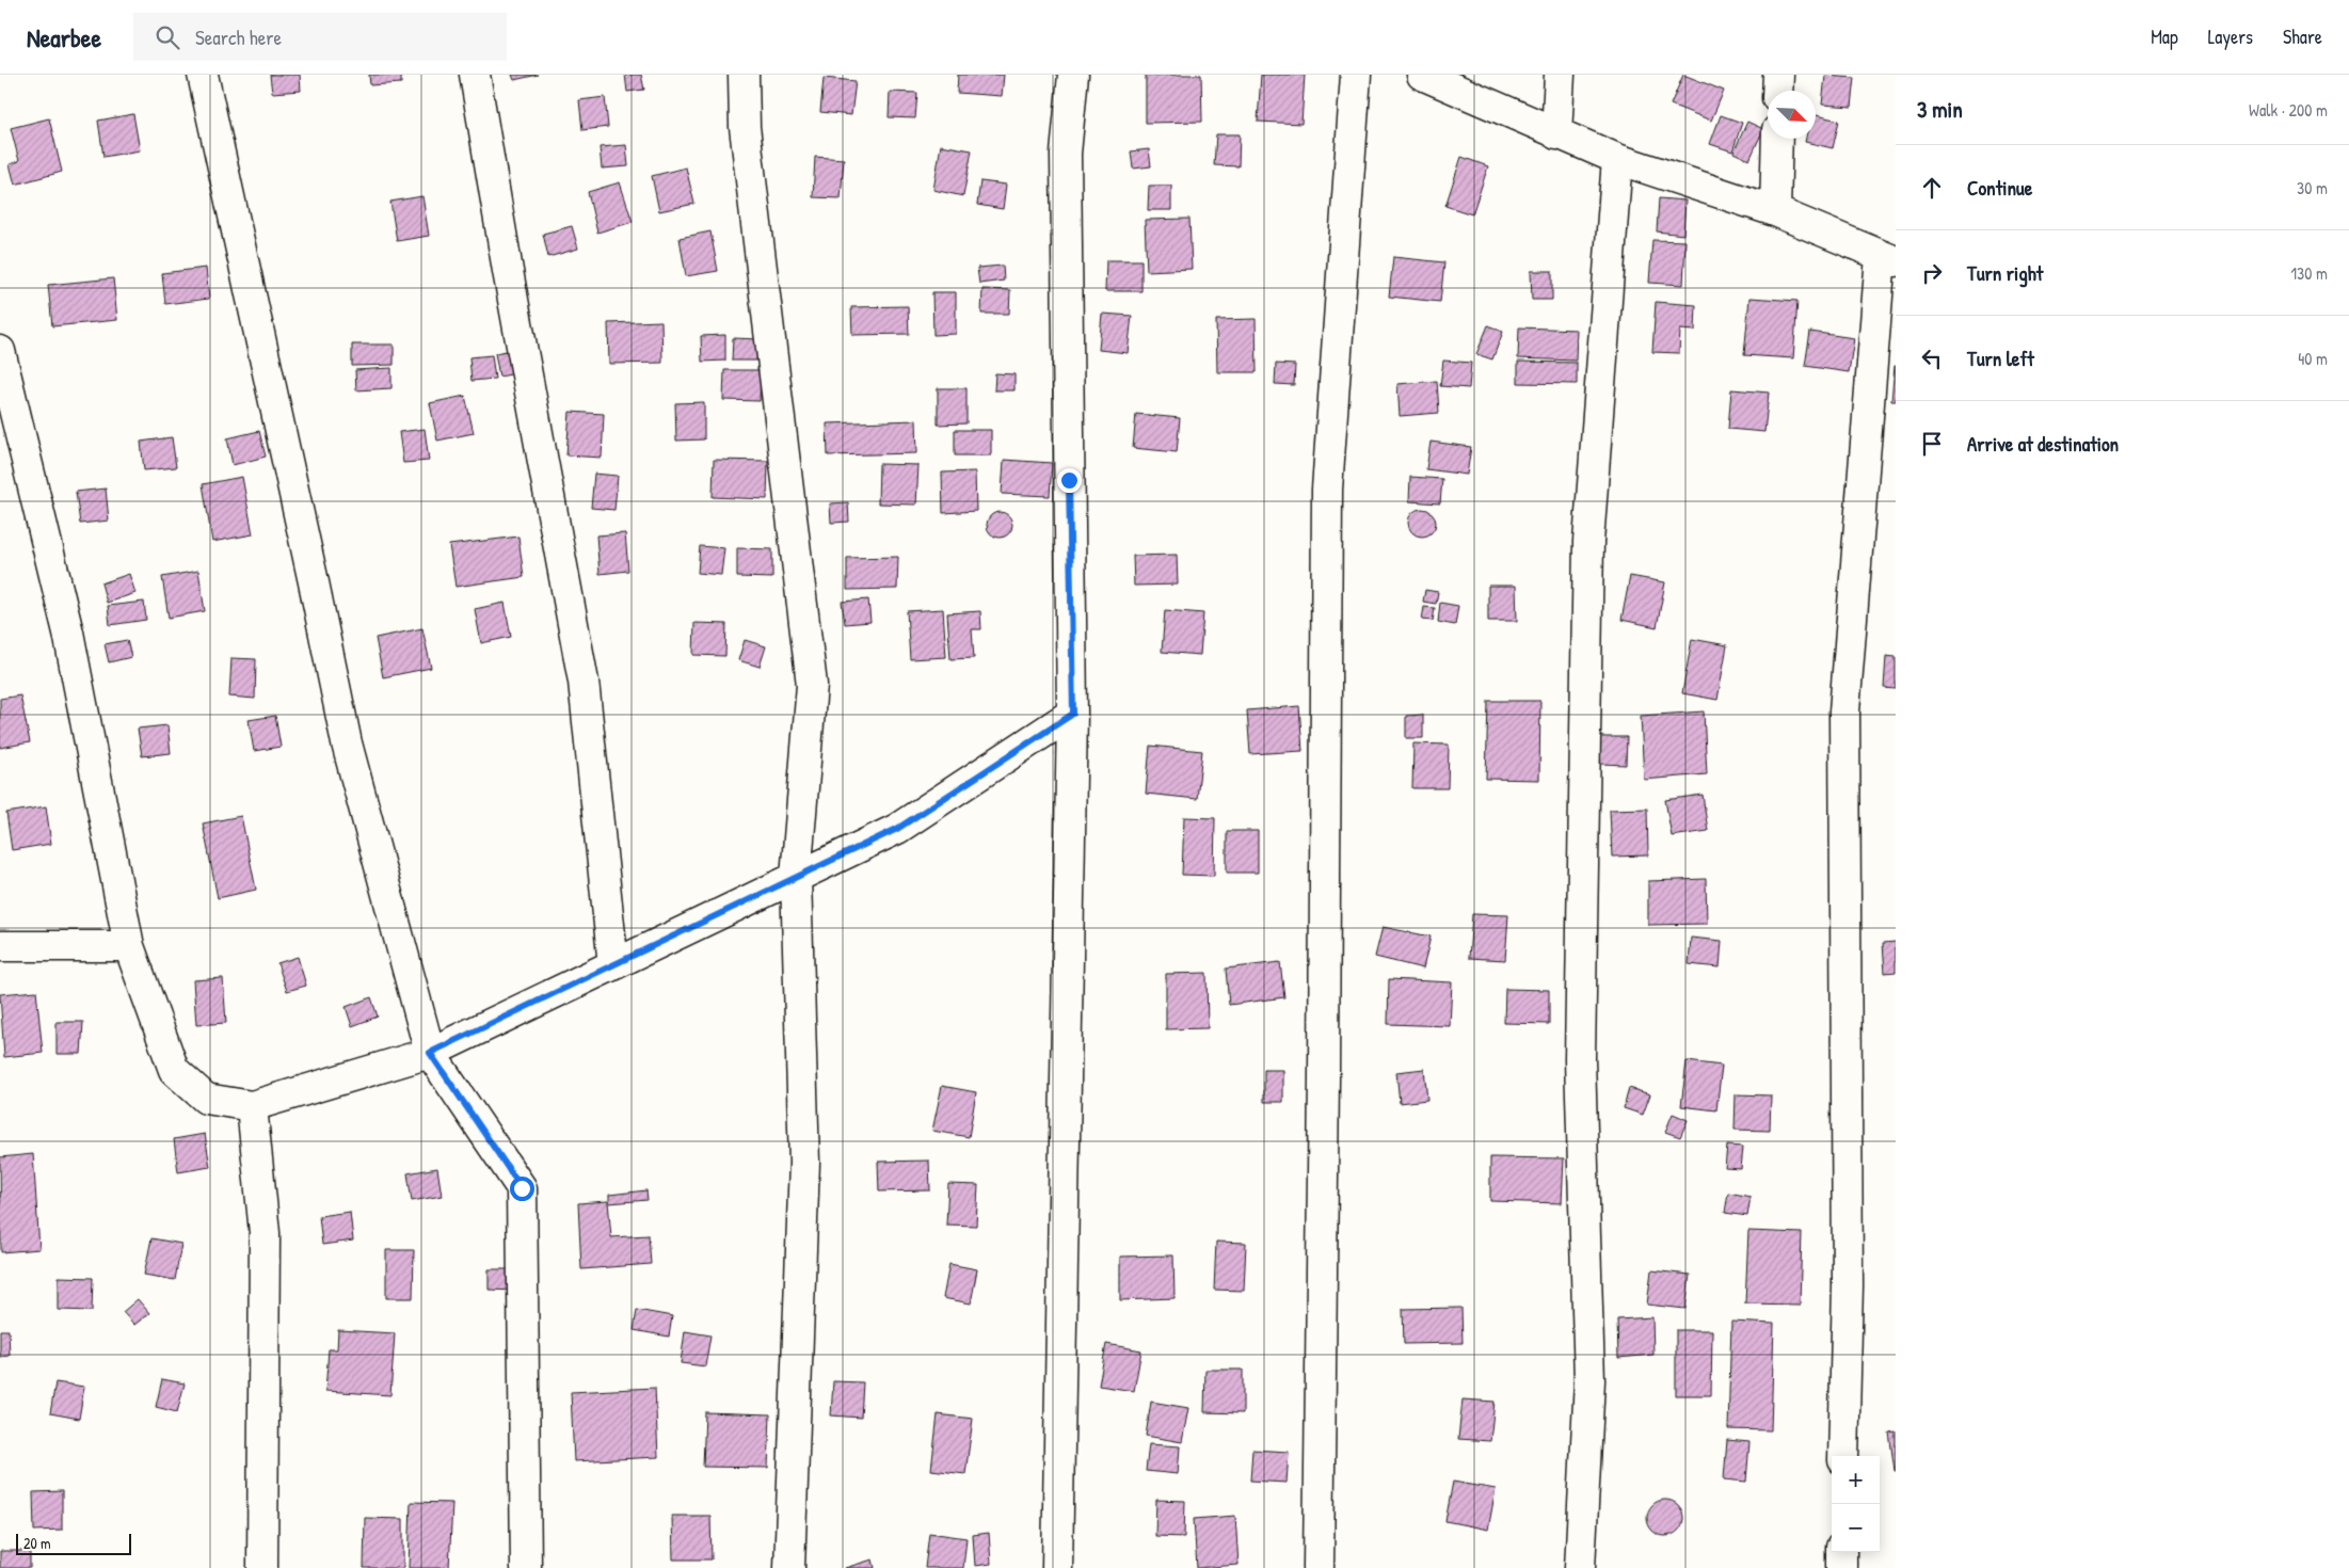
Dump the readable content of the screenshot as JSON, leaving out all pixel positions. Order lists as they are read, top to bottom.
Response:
{
  "scale_bar": "20 m",
  "north": "bottom right",
  "page": {
    "header": "Nearbee",
    "search": "Search here",
    "nav": ["Map", "Layers", "Share"],
    "heading": ["3 min", "Walk · 200 m"],
    "list": [
      ["Continue", "30 m"],
      ["Turn right", "130 m"],
      ["Turn left", "40 m"],
      "Arrive at destination"
    ],
    "map_buttons": ["+", "−"],
    "scale": "20 m"
  }
}
